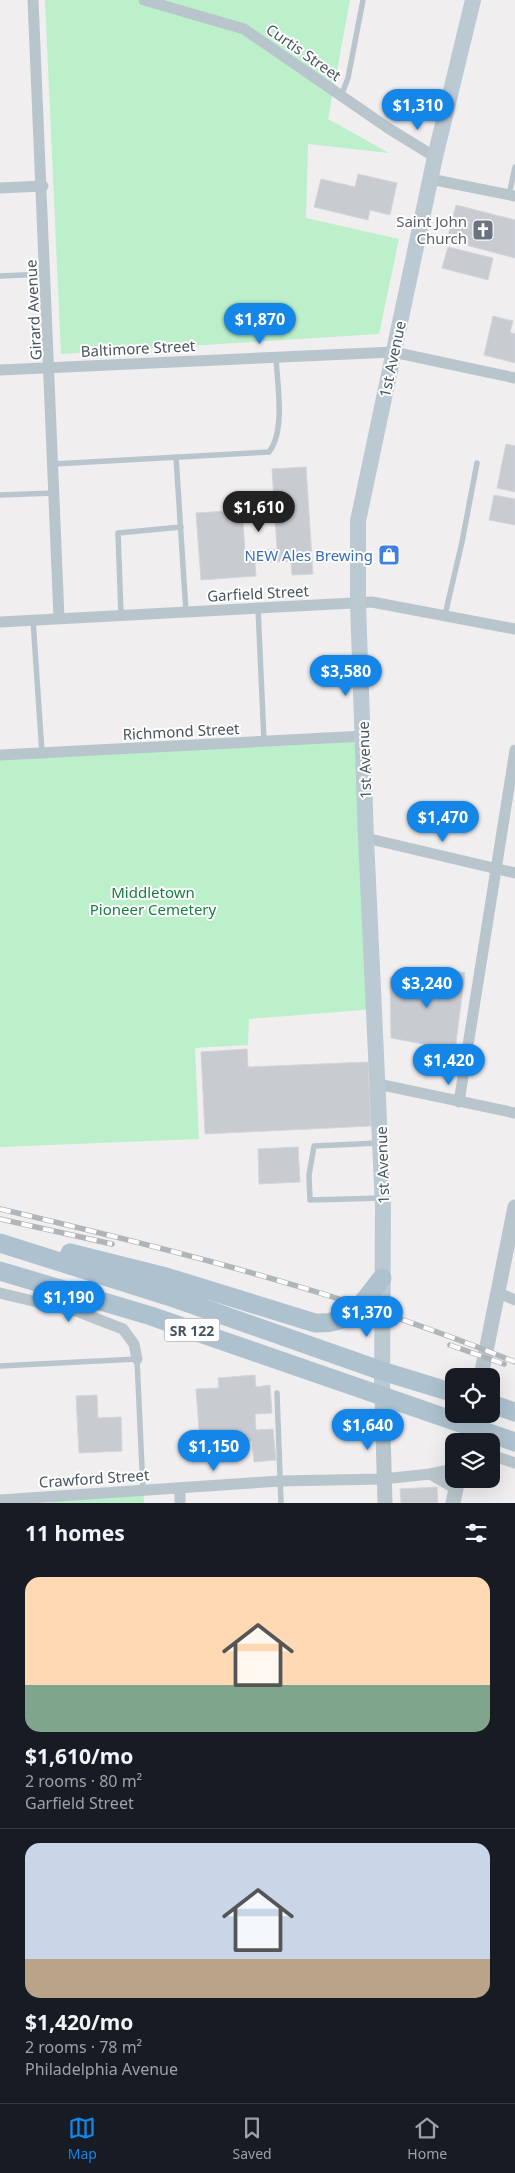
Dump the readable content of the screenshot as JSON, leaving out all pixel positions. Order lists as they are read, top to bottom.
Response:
{
  "streets": {
    "main road": ["1st Avenue", "SR 122"],
    "street": [
      "Curtis Street",
      "Girard Avenue",
      "Baltimore Street",
      "Garfield Street",
      "Richmond Street",
      "Crawford Street"
    ]
  },
  "crossings": [
    ["Curtis Street", "1st Avenue"],
    ["Girard Avenue", "Baltimore Street"],
    ["Girard Avenue", "Garfield Street"],
    ["Baltimore Street", "1st Avenue"],
    ["1st Avenue", "Garfield Street"],
    ["1st Avenue", "Richmond Street"],
    ["1st Avenue", "SR 122"],
    ["1st Avenue", "Crawford Street"]
  ],
  "parks": ["Middletown Pioneer Cemetery"],
  "places": {
    "church": ["Saint John Church"],
    "shop": ["NEW Ales Brewing"]
  },
  "page": {
    "price": [
      "$1,310",
      "$1,870",
      "$1,610",
      "$3,580",
      "$1,470",
      "$3,240",
      "$1,420",
      "$1,190",
      "$1,370",
      "$1,640",
      "$1,150"
    ],
    "heading": "11 homes",
    "list": [
      {
        "name": "$1,610/mo",
        "note": "2 rooms · 80 m² · Garfield Street"
      },
      {
        "name": "$1,420/mo",
        "note": "2 rooms · 78 m² · Philadelphia Avenue"
      }
    ],
    "tabs": ["Map", "Saved", "Home"]
  }
}
